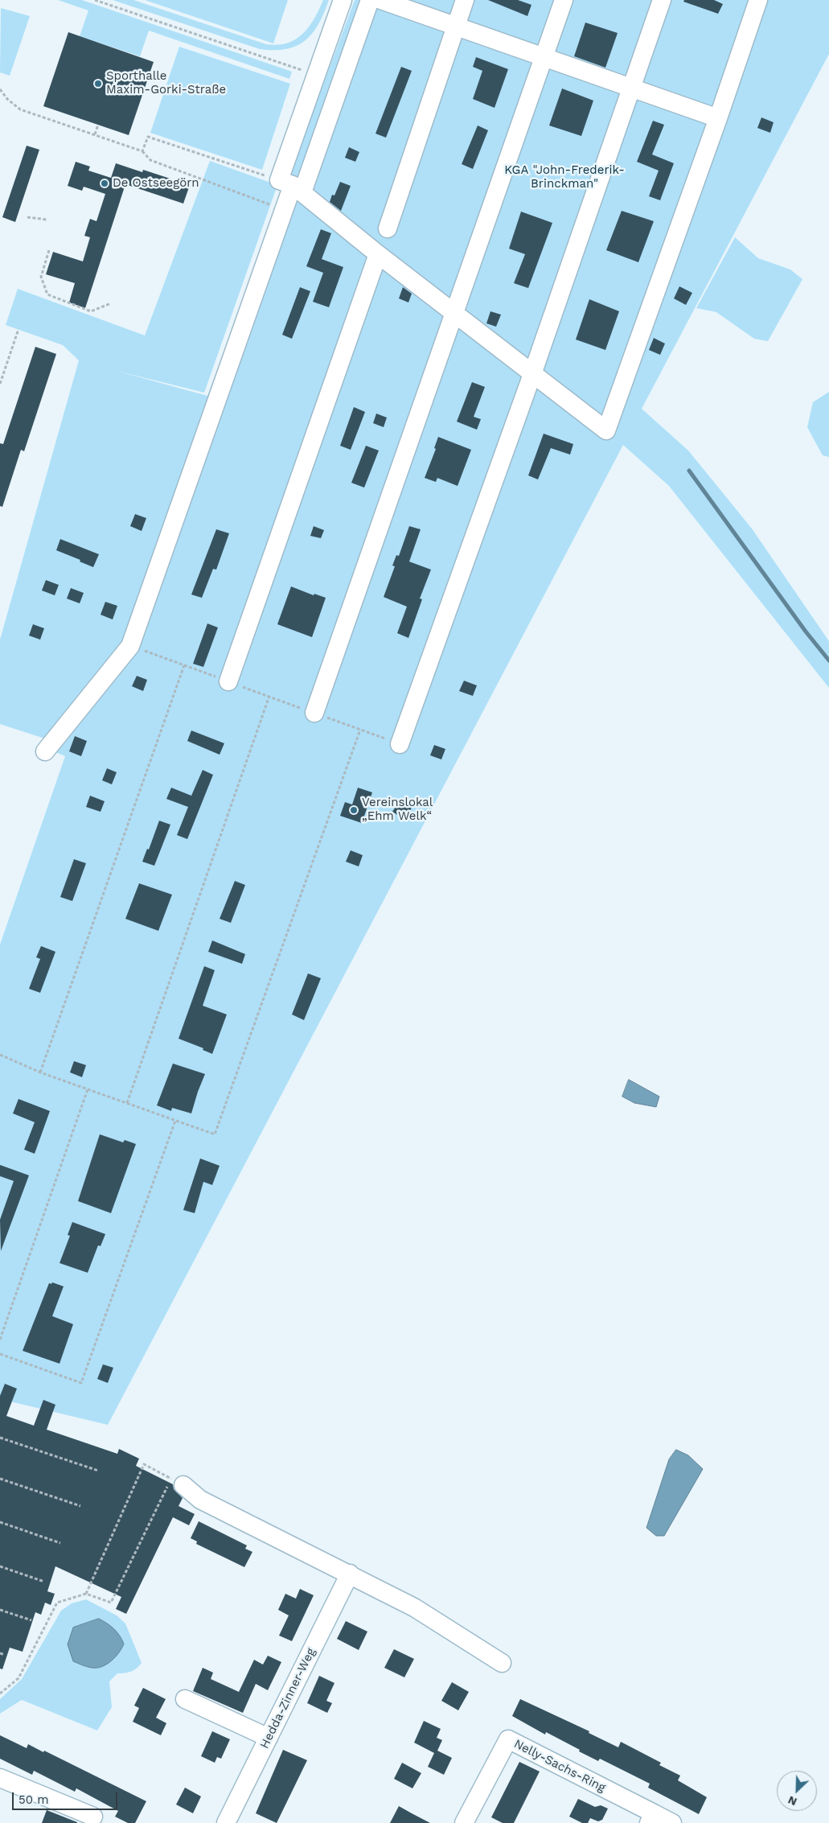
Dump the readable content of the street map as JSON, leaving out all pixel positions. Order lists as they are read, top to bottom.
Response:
{
  "streets": {
    "street": ["Hedda-Zinner-Weg", "Nelly-Sachs-Ring"]
  },
  "parks": ["KGA \"John-Frederik- Brinckman\""],
  "places": ["Sporthalle Maxim-Gorki-Straße", "De Ostseegörn", "Vereinslokal „Ehm Welk“"],
  "scale_bar": "50 m",
  "north": "bottom left"
}
